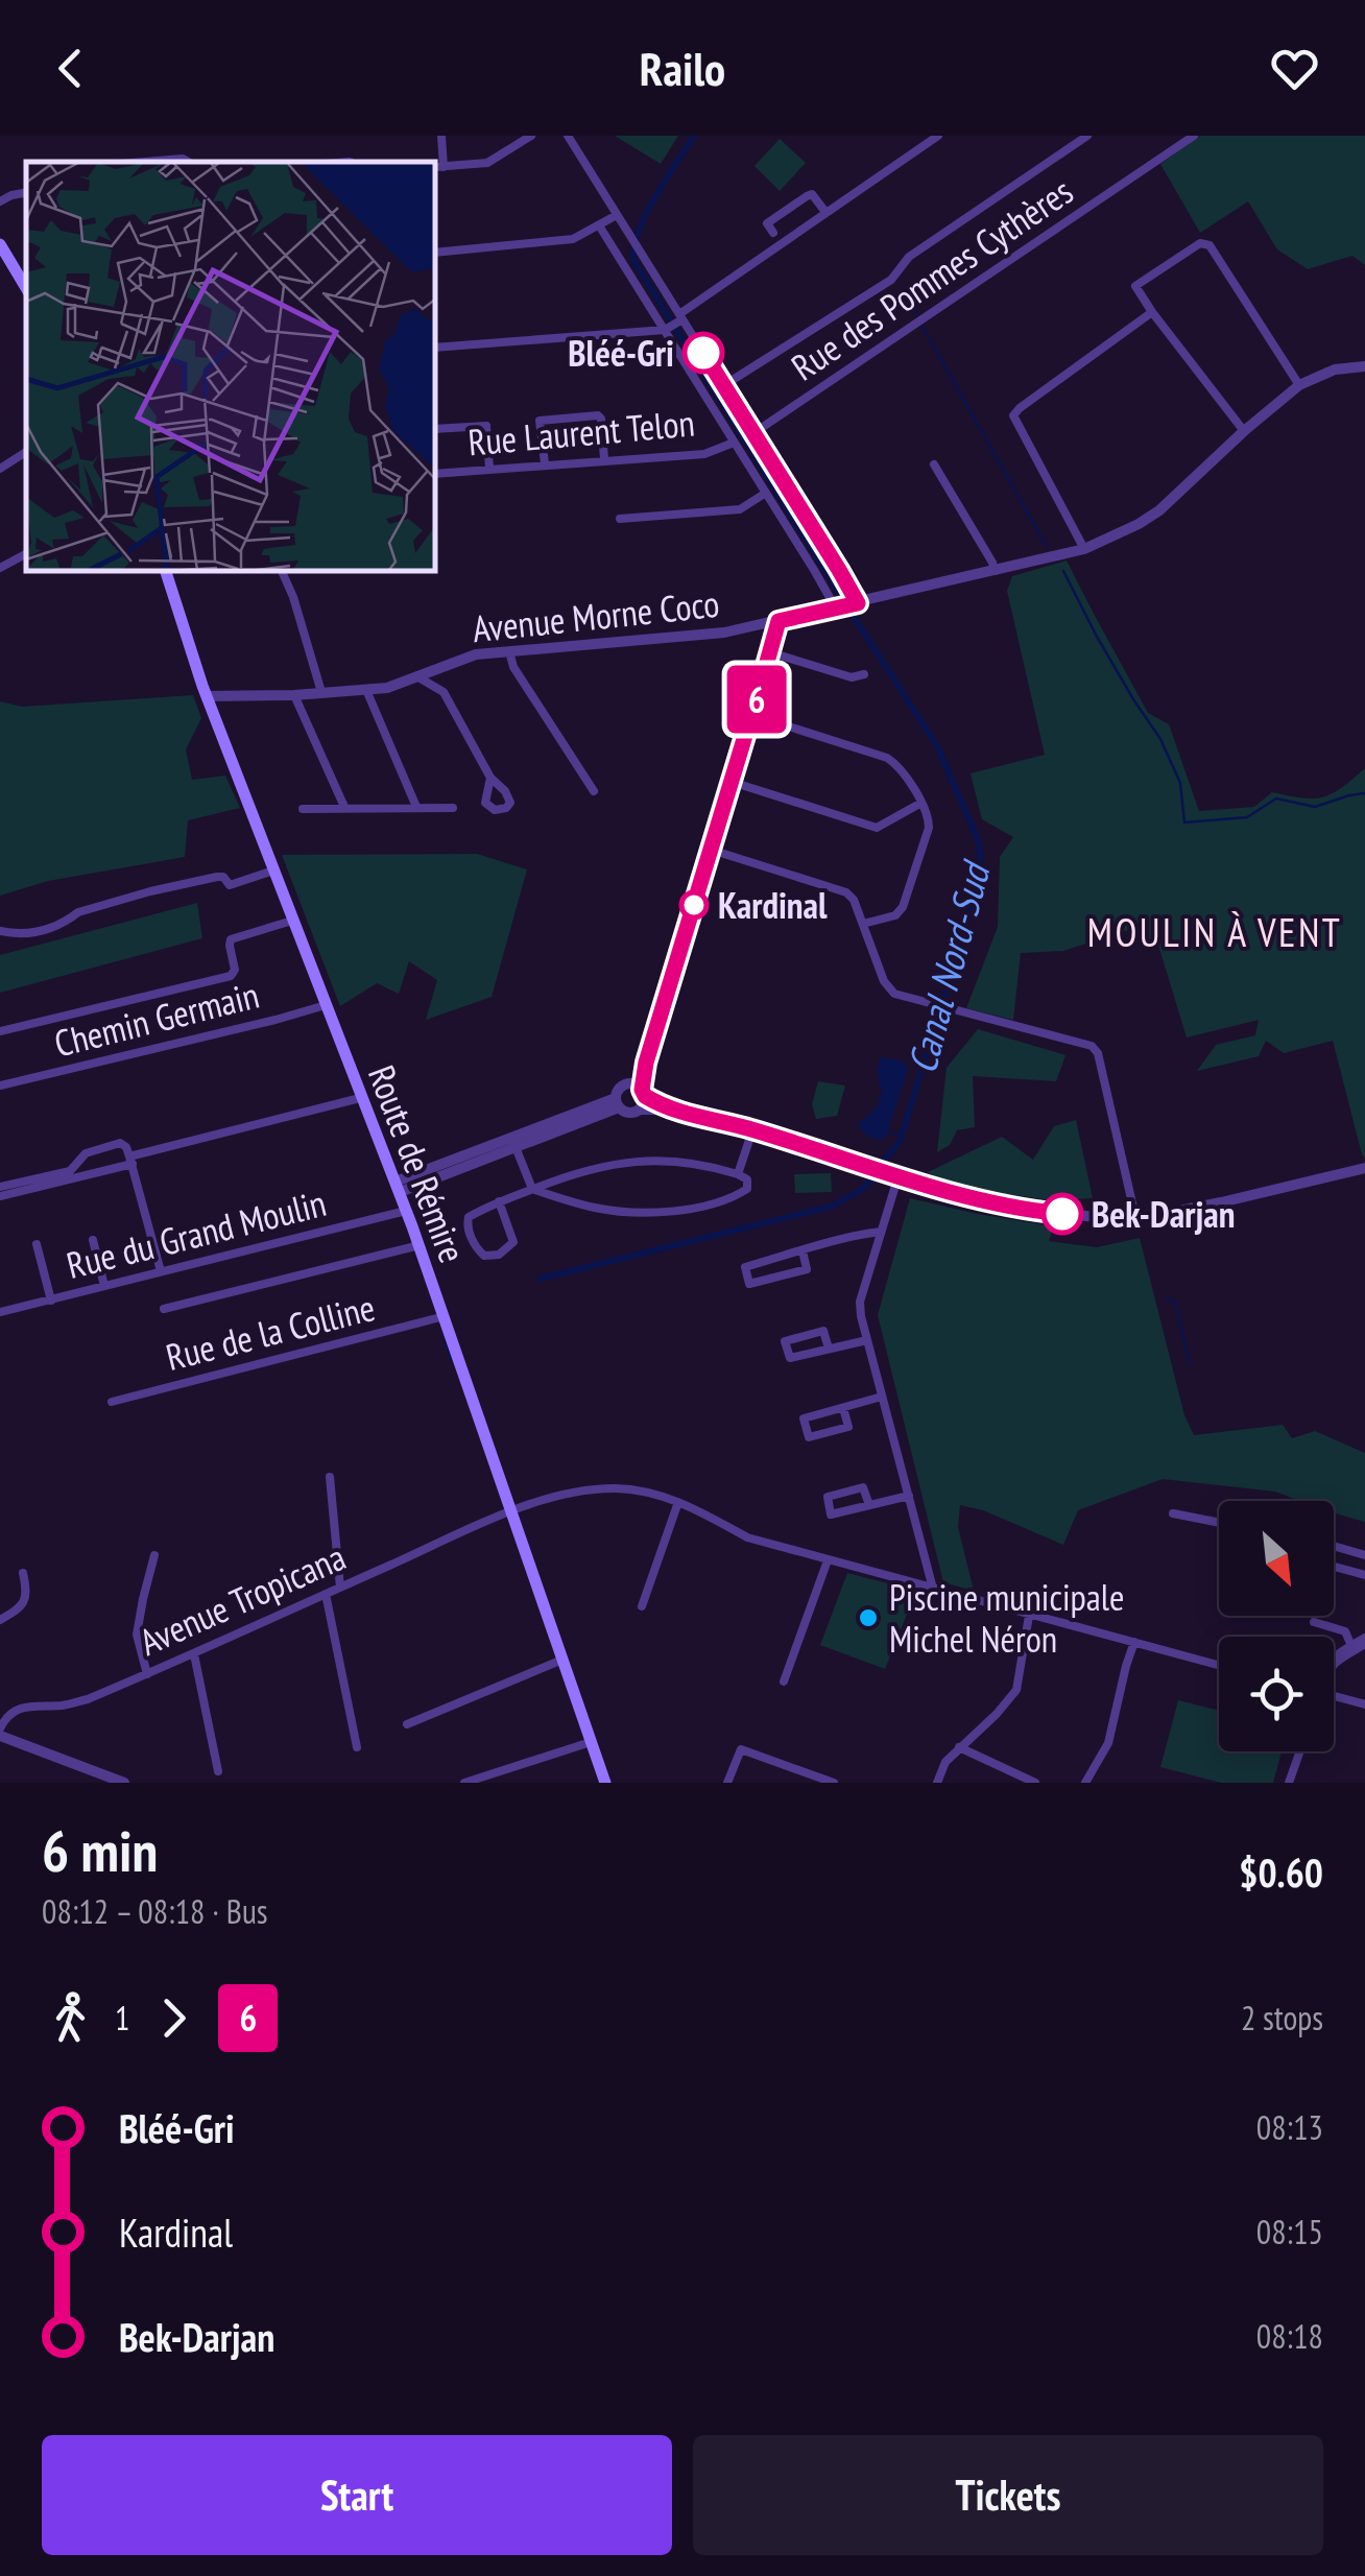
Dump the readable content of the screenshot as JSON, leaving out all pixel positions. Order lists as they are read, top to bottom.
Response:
{
  "streets": {
    "main road": ["Route de Rémire"],
    "street": [
      "Rue des Pommes Cythères",
      "Rue Laurent Telon",
      "Avenue Morne Coco",
      "Chemin Germain",
      "Rue du Grand Moulin",
      "Rue de la Colline",
      "Avenue Tropicana"
    ]
  },
  "crossings": [
    ["Avenue Morne Coco", "Route de Rémire"],
    ["Chemin Germain", "Route de Rémire"],
    ["Route de Rémire", "Rue du Grand Moulin"],
    ["Route de Rémire", "Rue de la Colline"],
    ["Route de Rémire", "Avenue Tropicana"]
  ],
  "districts": ["MOULIN À VENT"],
  "water": ["Canal Nord-Sud"],
  "places": [
    "Bléé-Gri",
    "Kardinal",
    "Bek-Darjan",
    "Piscine municipale Michel Néron"
  ],
  "lines": ["bus line 6"],
  "north": "bottom right",
  "page": {
    "header": "Railo",
    "on_map": "6",
    "heading": ["6 min", "08:12 – 08:18 · Bus", "$0.60"],
    "legs": ["1", "6", "2 stops"],
    "list": [
      {
        "name": "Bléé-Gri",
        "value": "08:13"
      },
      {
        "name": "Kardinal",
        "value": "08:15"
      },
      {
        "name": "Bek-Darjan",
        "value": "08:18"
      }
    ],
    "buttons": ["Start", "Tickets"]
  }
}
